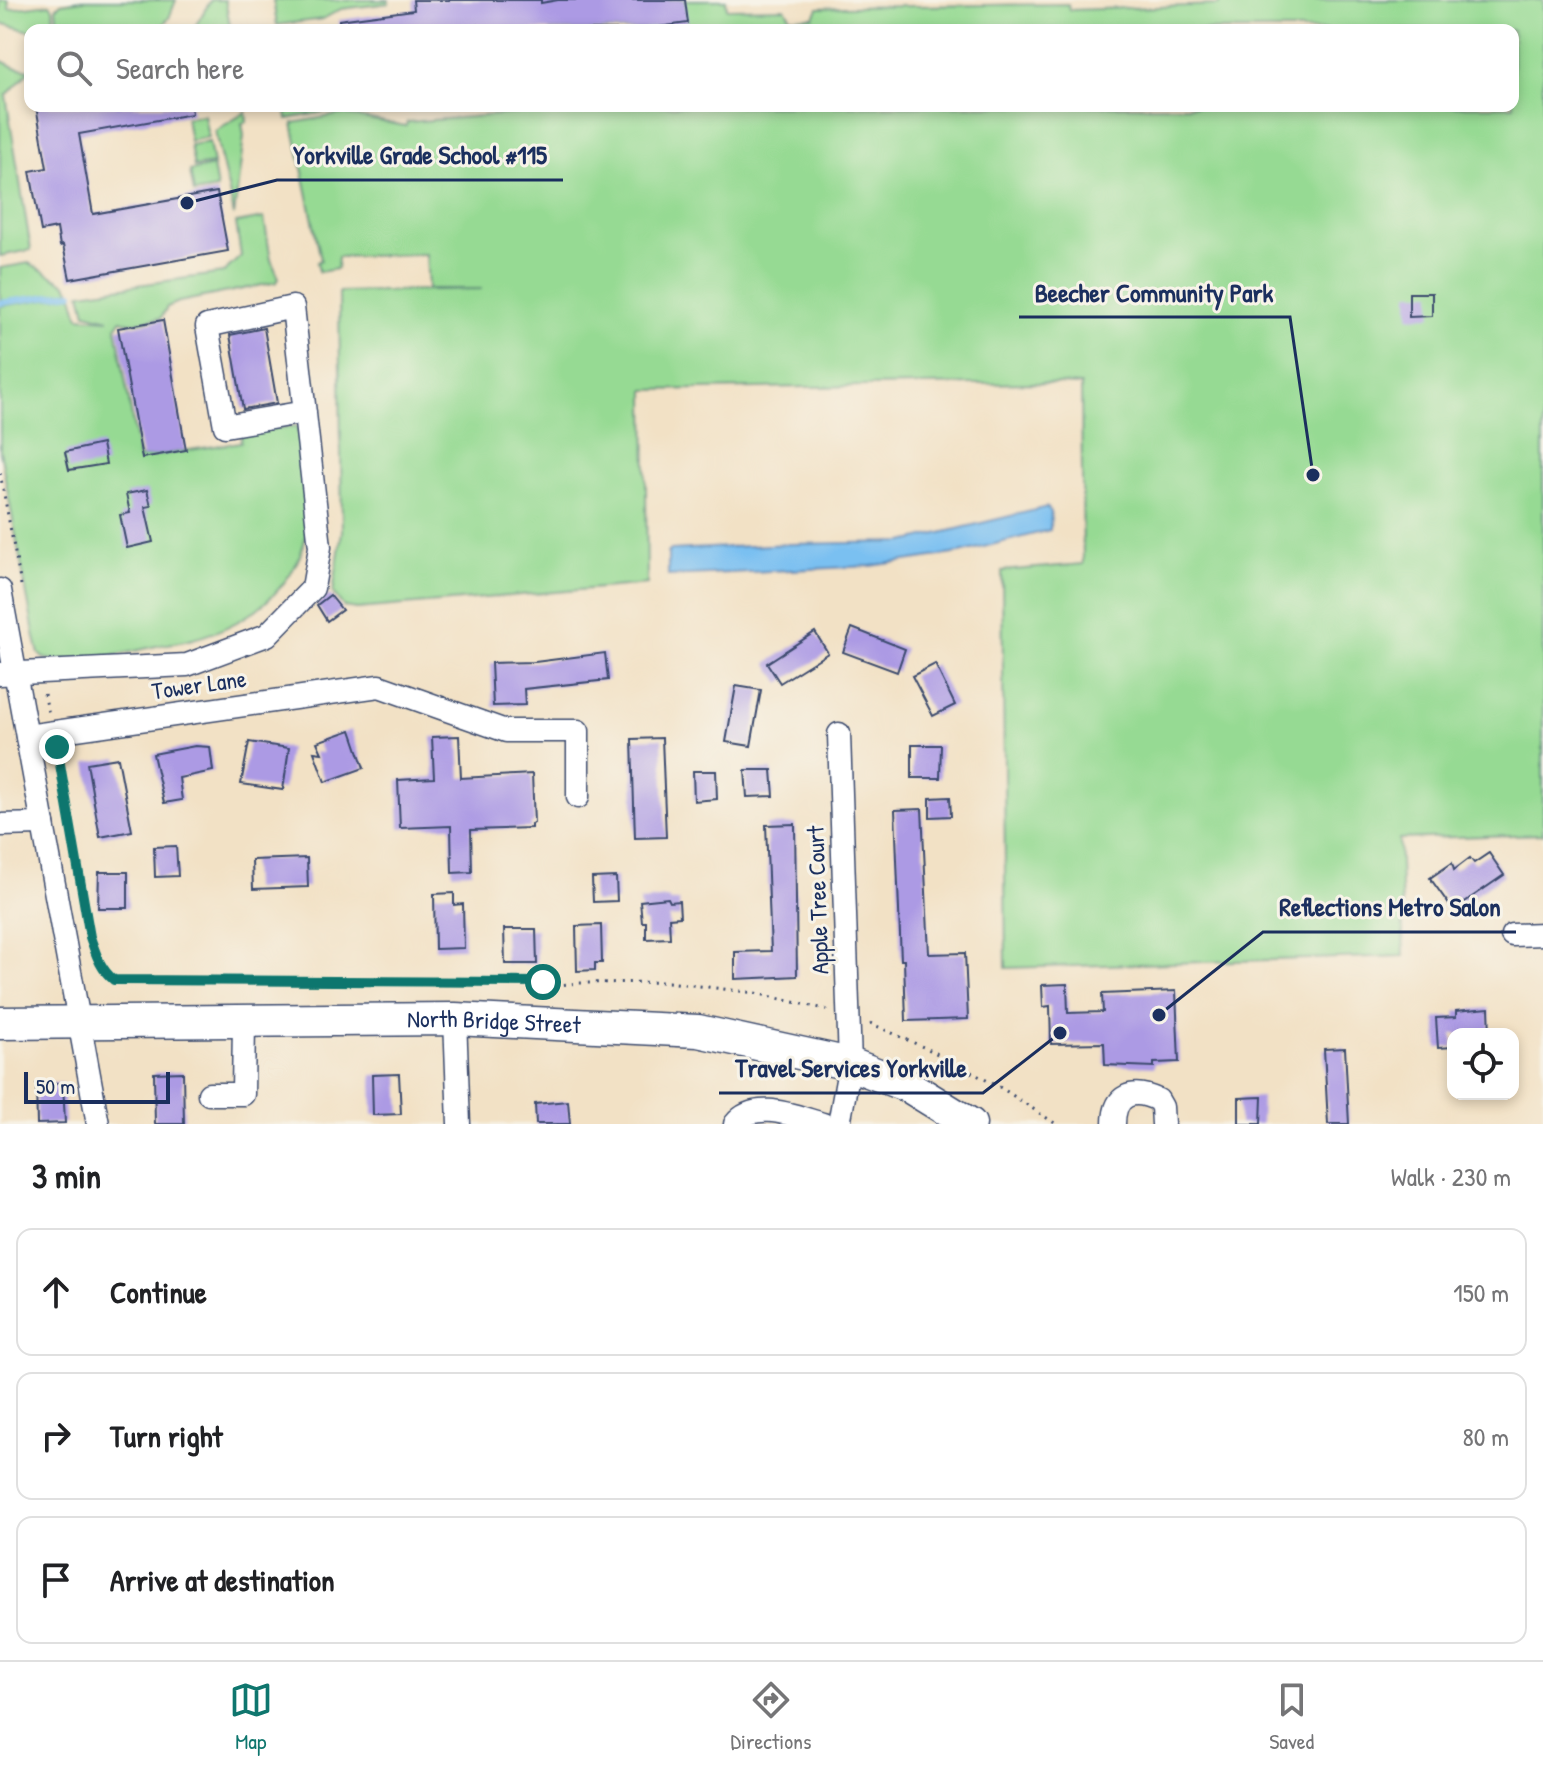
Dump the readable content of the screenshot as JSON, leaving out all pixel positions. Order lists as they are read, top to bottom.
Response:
{
  "streets": {
    "highway": ["North Bridge Street"],
    "street": ["Tower Lane", "Apple Tree Court"]
  },
  "crossings": [
    ["Apple Tree Court", "North Bridge Street"]
  ],
  "places": [
    "Yorkville Grade School #115",
    "Beecher Community Park",
    "Reflections Metro Salon",
    "Travel Services Yorkville"
  ],
  "scale_bar": "50 m",
  "page": {
    "search": "Search here",
    "scale": "50 m",
    "heading": ["3 min", "Walk · 230 m"],
    "list": [
      ["Continue", "150 m"],
      ["Turn right", "80 m"],
      "Arrive at destination"
    ],
    "nav": ["Map", "Directions", "Saved"]
  }
}
